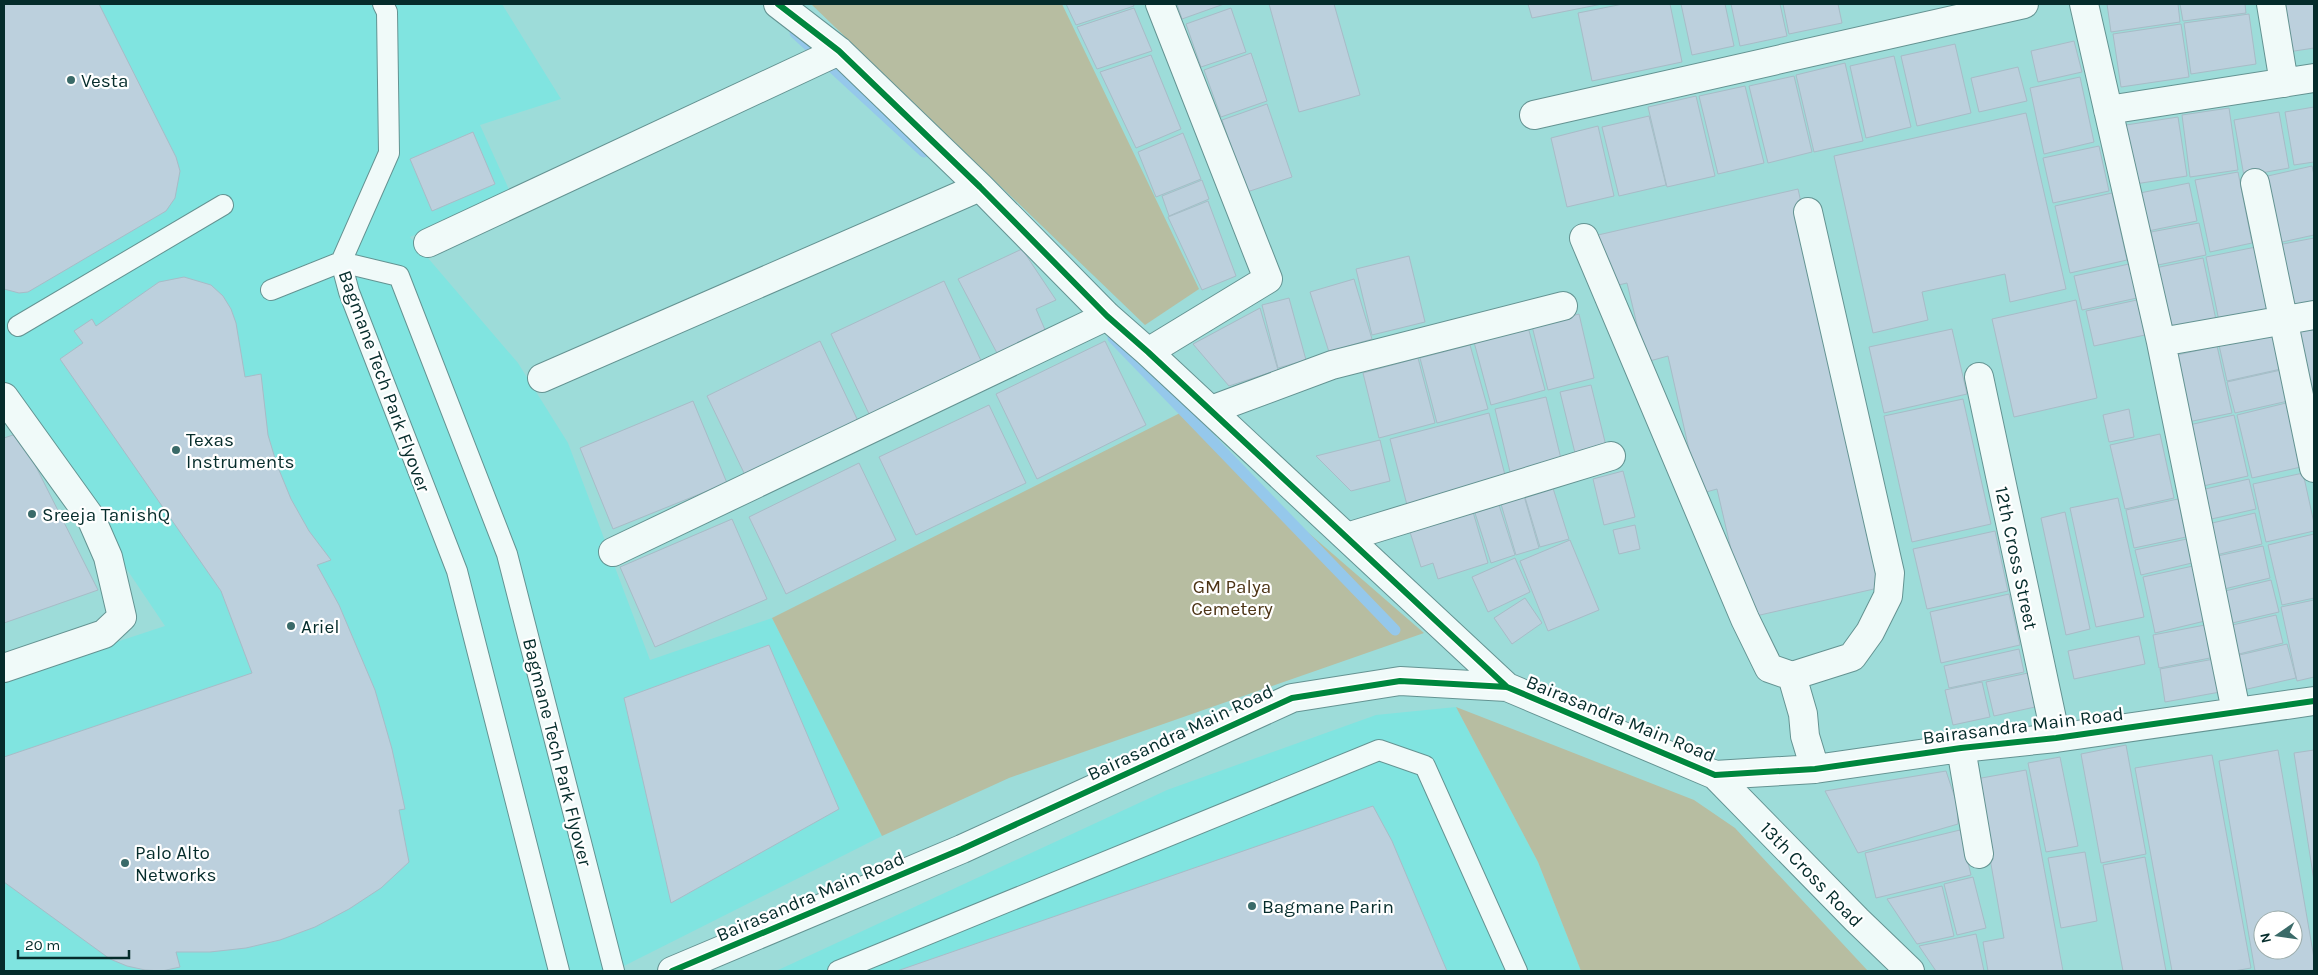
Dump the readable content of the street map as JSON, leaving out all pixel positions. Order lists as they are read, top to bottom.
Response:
{
  "streets": {
    "street": ["12th Cross Street", "Bairasandra Main Road", "13th Cross Road"],
    "lane": ["Bagmane Tech Park Flyover"]
  },
  "crossings": [
    ["12th Cross Street", "Bairasandra Main Road"],
    ["Bairasandra Main Road", "13th Cross Road"]
  ],
  "parks": ["GM Palya Cemetery"],
  "places": [
    "Vesta",
    "Texas Instruments",
    "Sreeja TanishQ",
    "Ariel",
    "Palo Alto Networks",
    "Bagmane Parin"
  ],
  "scale_bar": "20 m",
  "north": "left"
}
